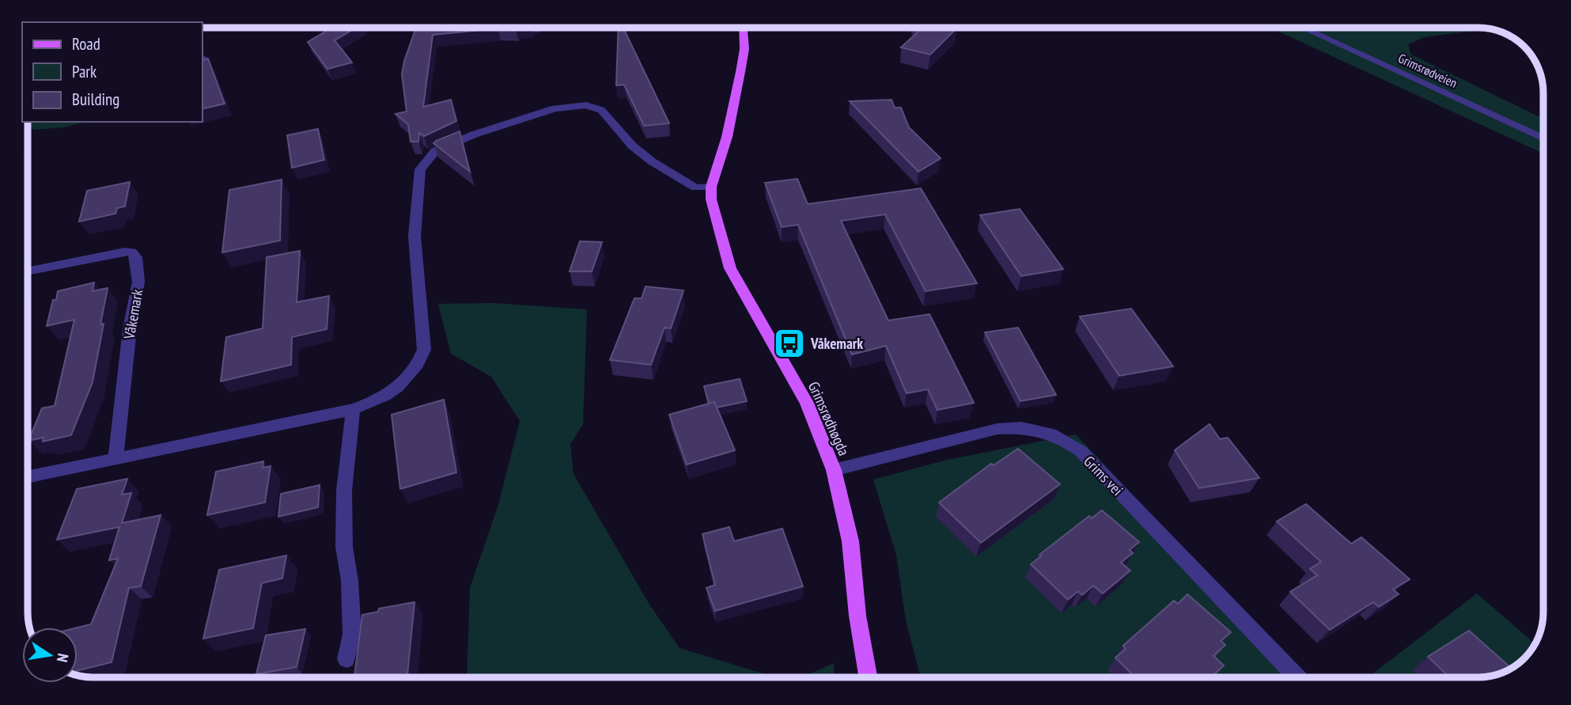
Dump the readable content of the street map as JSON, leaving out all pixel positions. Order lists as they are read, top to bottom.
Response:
{
  "streets": {
    "main road": ["Grimsrødhøgda"],
    "street": ["Grimsrødveien", "Våkemark", "Grims vei"]
  },
  "crossings": [
    ["Grimsrødhøgda", "Grims vei"]
  ],
  "places": {
    "bus stop": ["Våkemark"]
  },
  "legend": ["Road", "Park", "Building"],
  "north": "right"
}
